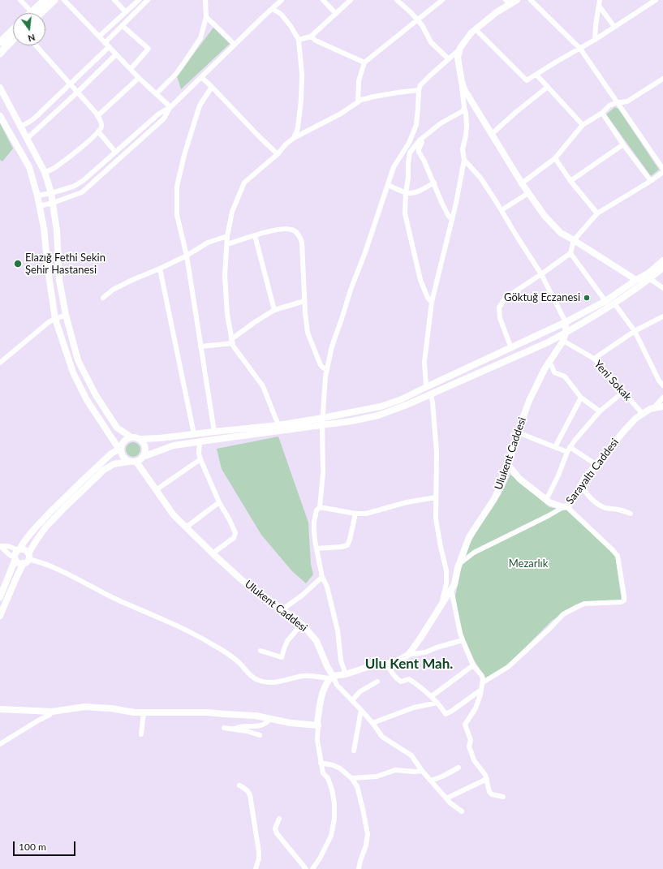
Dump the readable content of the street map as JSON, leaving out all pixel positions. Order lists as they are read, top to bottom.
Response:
{
  "streets": {
    "street": ["Yeni Sokak", "Ulukent Caddesi", "Sarayaltı Caddesi"]
  },
  "crossings": [
    ["Yeni Sokak", "Ulukent Caddesi"],
    ["Yeni Sokak", "Sarayaltı Caddesi"],
    ["Ulukent Caddesi", "Sarayaltı Caddesi"]
  ],
  "districts": ["Ulu Kent Mah."],
  "parks": ["Mezarlık"],
  "places": ["Elazığ Fethi Sekin Şehir Hastanesi", "Göktuğ Eczanesi"],
  "scale_bar": "100 m",
  "north": "bottom"
}
